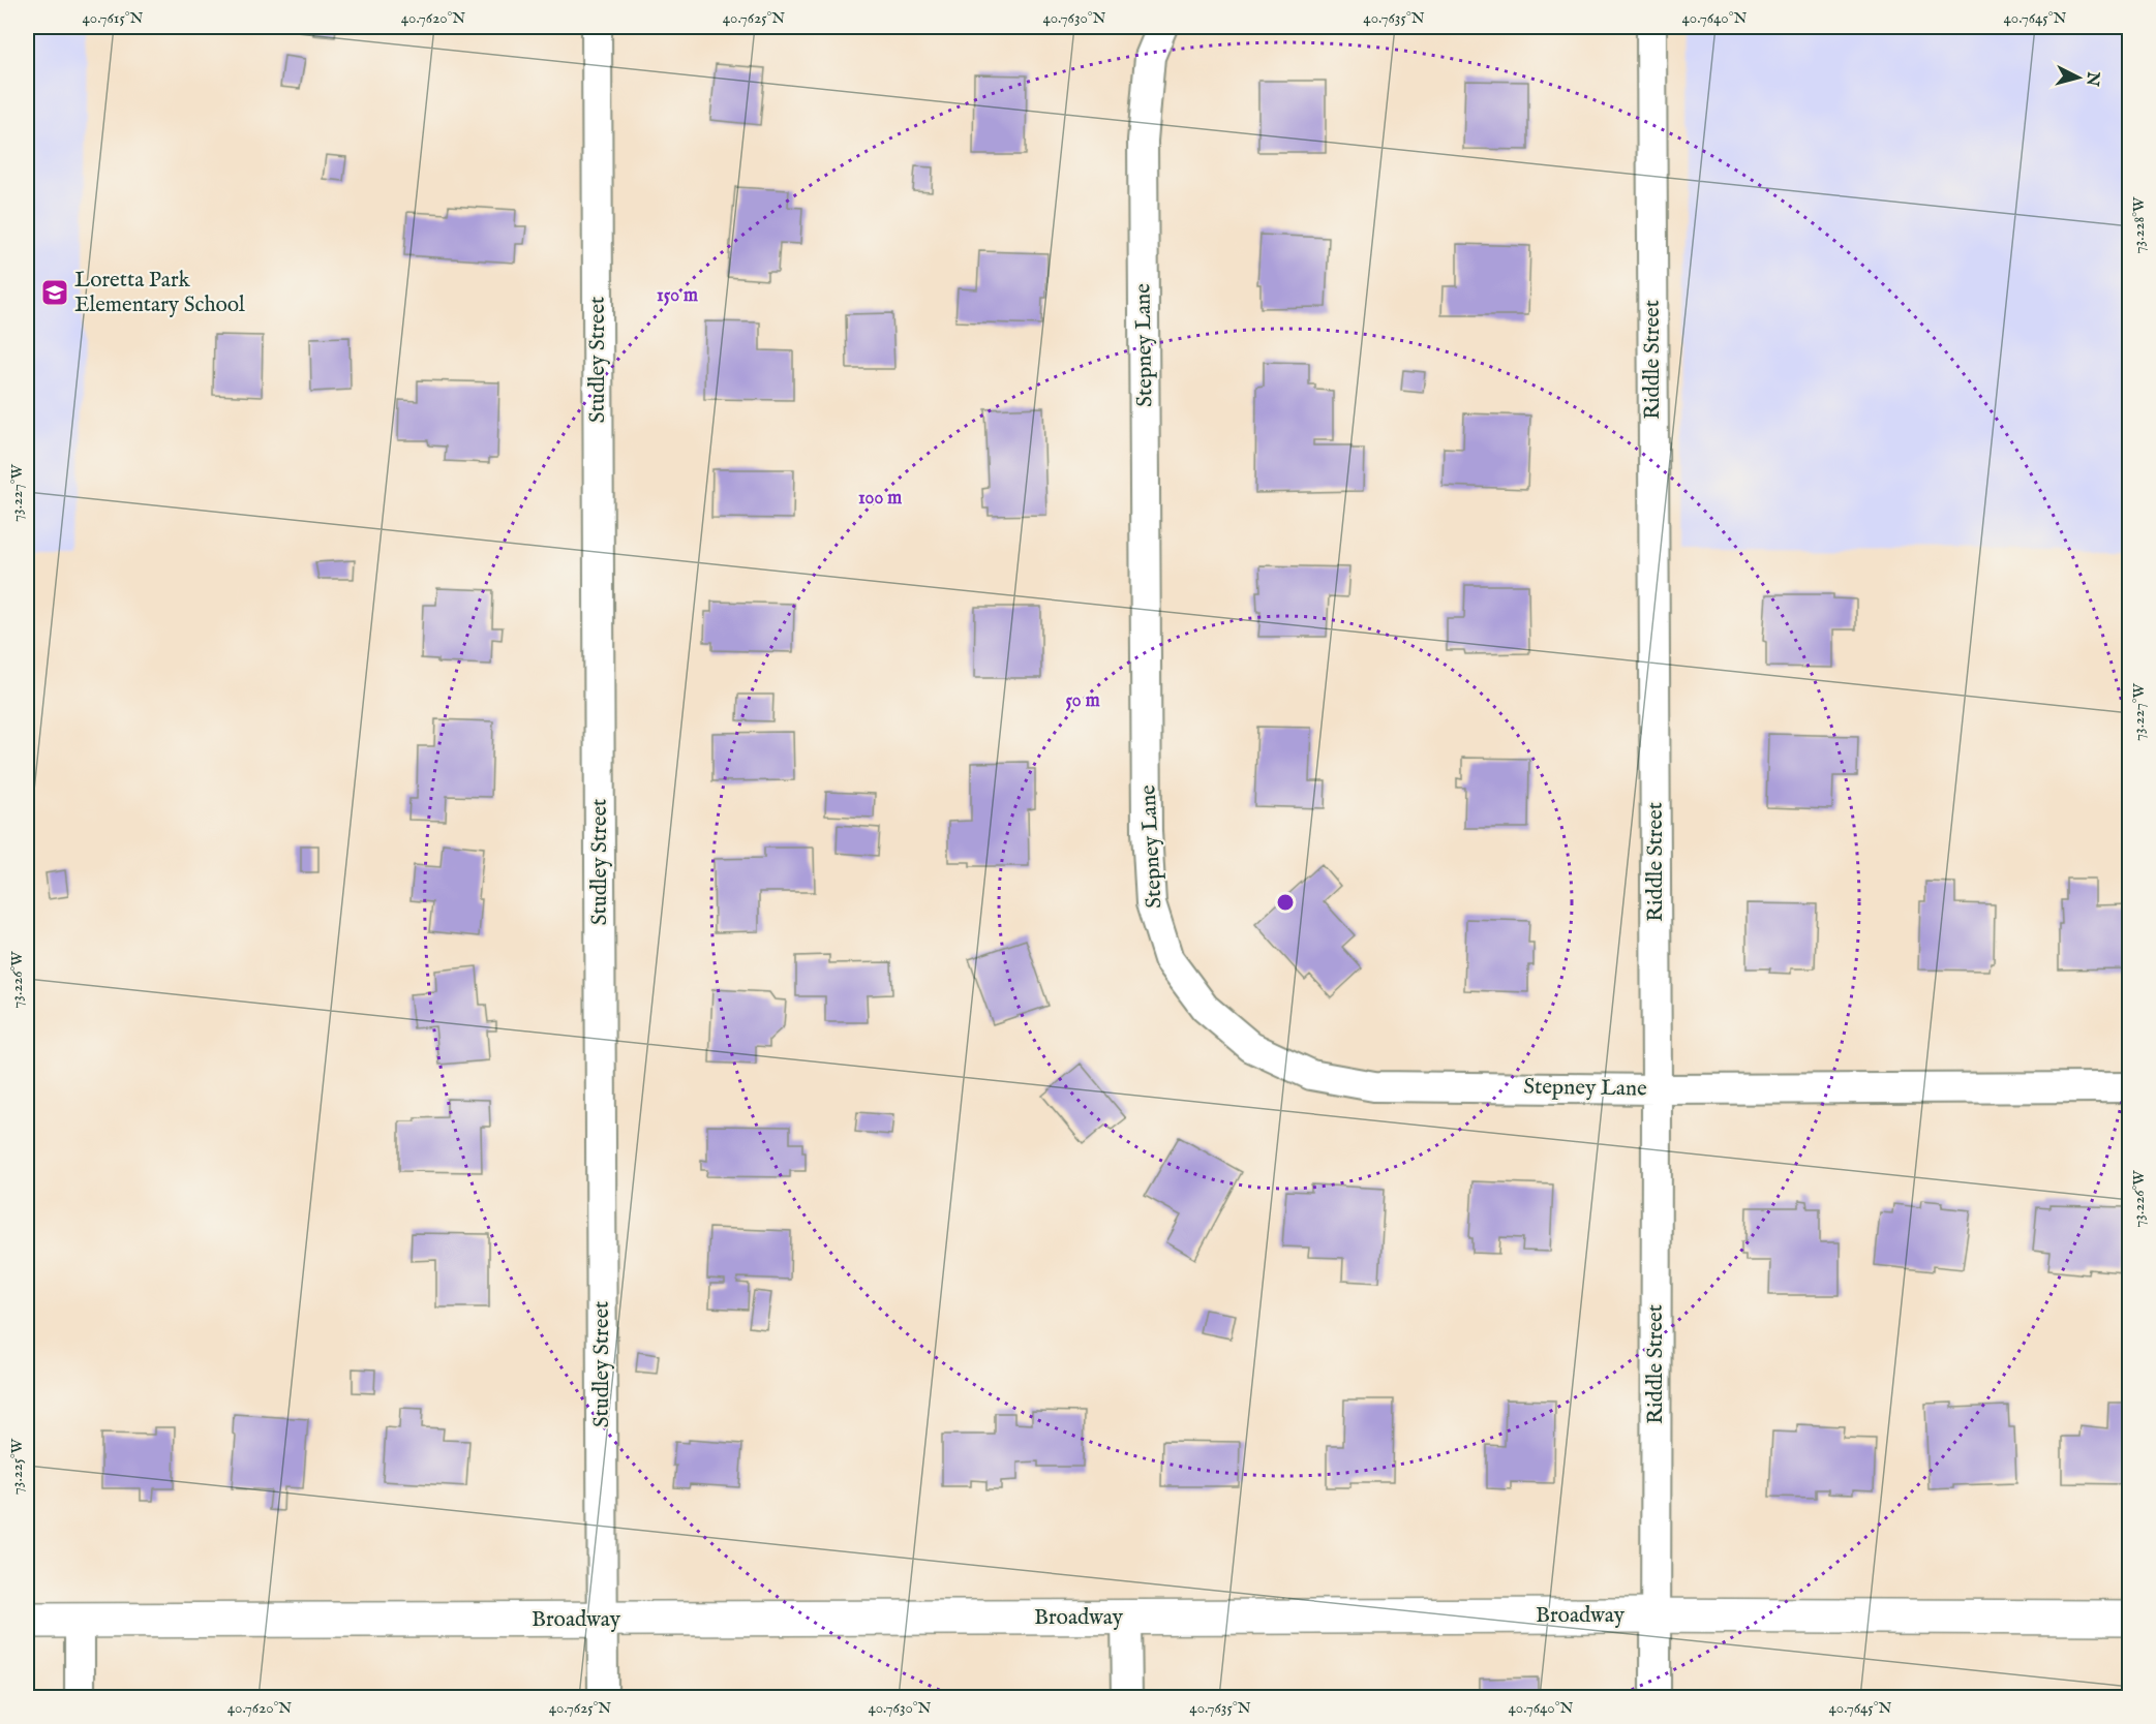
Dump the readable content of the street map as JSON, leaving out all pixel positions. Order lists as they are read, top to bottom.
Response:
{
  "streets": {
    "street": [
      "Stepney Lane",
      "Studley Street",
      "Riddle Street",
      "Broadway"
    ]
  },
  "crossings": [
    ["Stepney Lane", "Riddle Street"],
    ["Studley Street", "Broadway"],
    ["Riddle Street", "Broadway"]
  ],
  "places": {
    "school or university": ["Loretta Park Elementary School"]
  },
  "north": "right",
  "coordinates": [
    "40.7615°N",
    "40.7620°N",
    "40.7625°N",
    "40.7630°N",
    "40.7635°N",
    "40.7640°N",
    "40.7645°N",
    "73.228°W",
    "73.227°W",
    "73.226°W",
    "73.225°W"
  ],
  "rings": ["150 m", "100 m", "50 m"]
}
